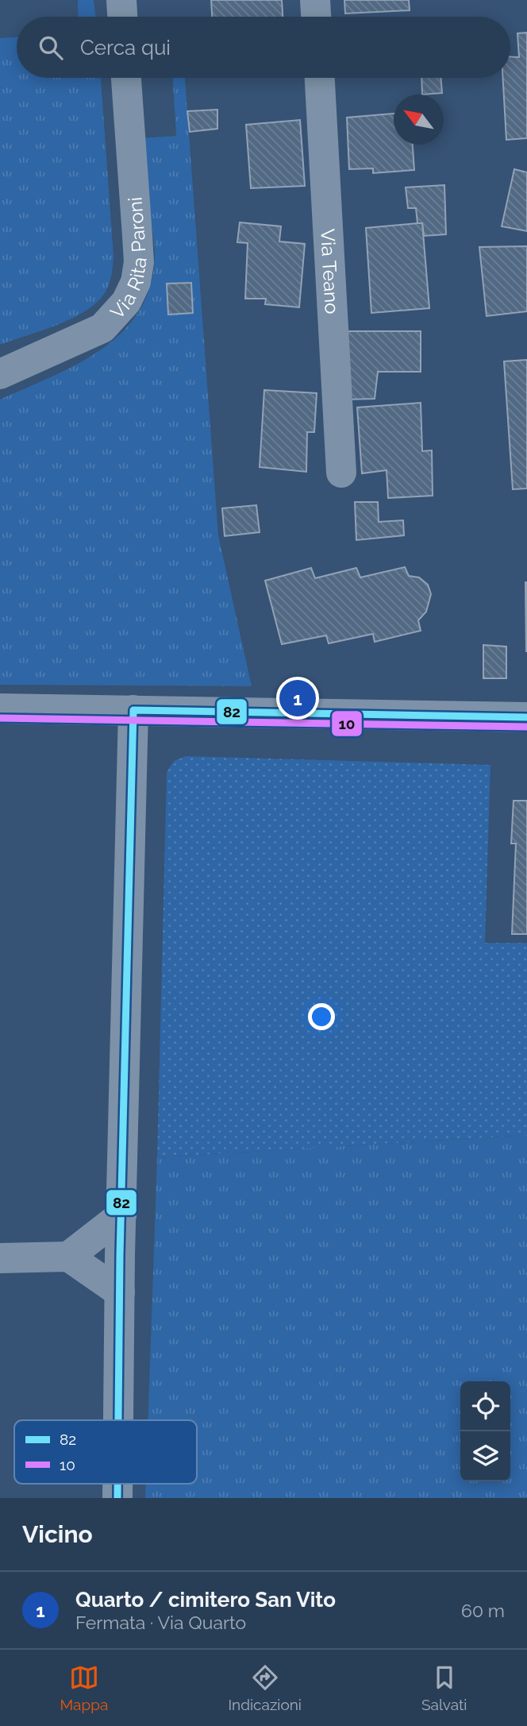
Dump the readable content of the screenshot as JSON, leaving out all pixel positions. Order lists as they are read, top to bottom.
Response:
{
  "streets": {
    "street": ["Via Rita Paroni", "Via Teano"]
  },
  "lines": ["transit line 82", "transit line 10"],
  "legend": ["82", "10"],
  "north": "top left",
  "page": {
    "search": "Cerca qui",
    "pins": "1",
    "heading": "Vicino",
    "list": [
      {
        "mark": "1",
        "name": "Quarto / cimitero San Vito",
        "note": "Fermata · Via Quarto",
        "value": "60 m"
      }
    ],
    "nav": ["Mappa", "Indicazioni", "Salvati"]
  }
}
